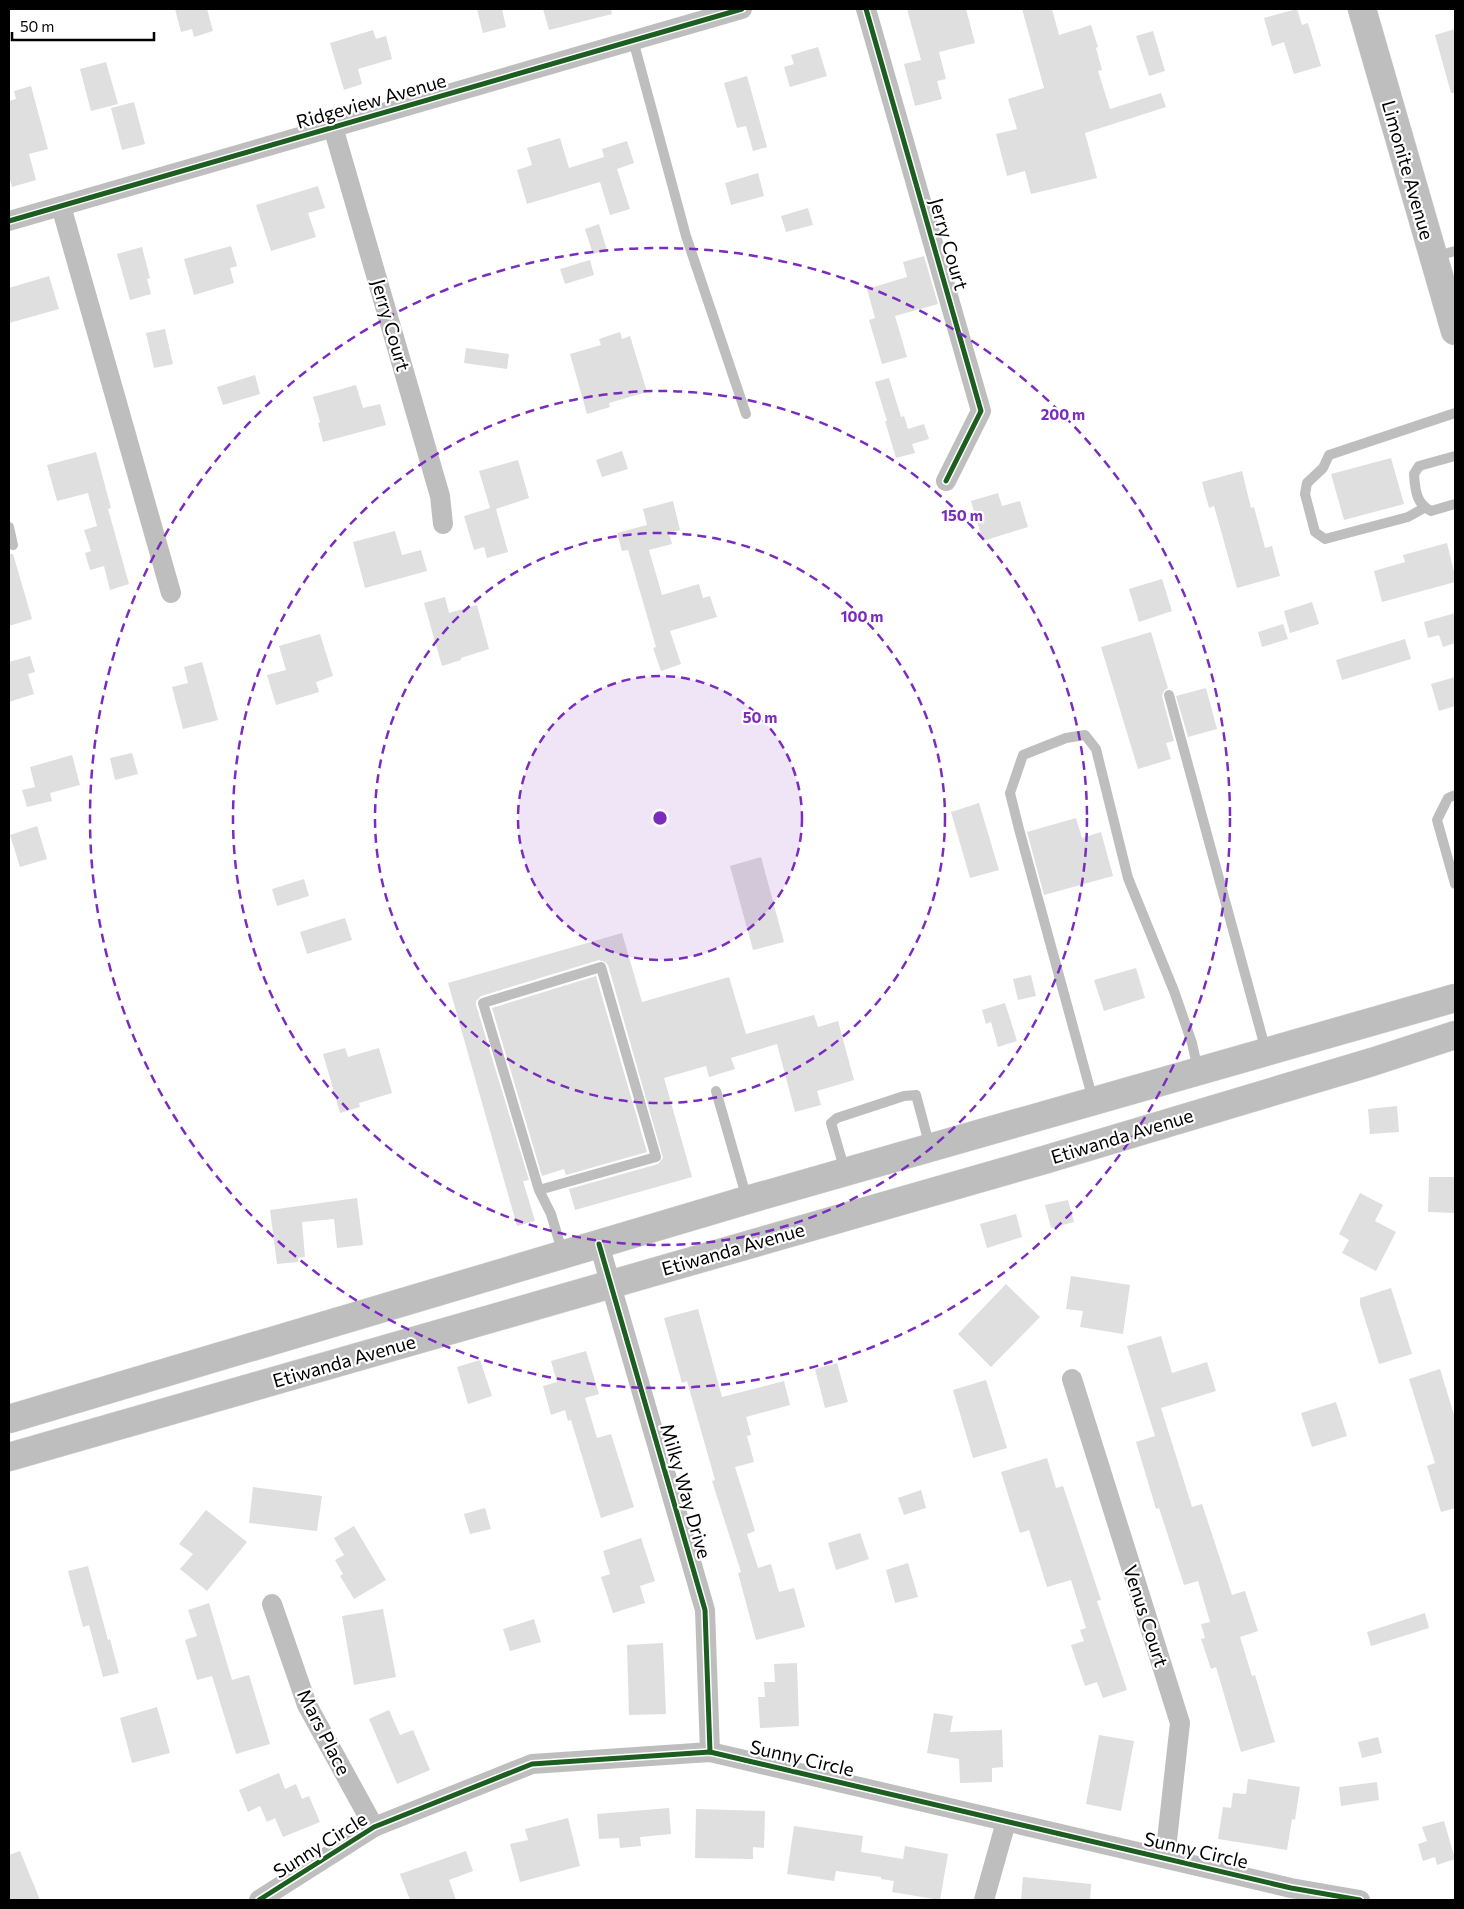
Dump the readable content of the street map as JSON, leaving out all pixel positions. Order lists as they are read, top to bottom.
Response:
{
  "streets": {
    "main road": ["Limonite Avenue", "Etiwanda Avenue"],
    "street": [
      "Ridgeview Avenue",
      "Jerry Court",
      "Milky Way Drive",
      "Venus Court",
      "Mars Place",
      "Sunny Circle"
    ]
  },
  "crossings": [
    ["Ridgeview Avenue", "Jerry Court"],
    ["Etiwanda Avenue", "Milky Way Drive"],
    ["Milky Way Drive", "Sunny Circle"],
    ["Venus Court", "Sunny Circle"],
    ["Mars Place", "Sunny Circle"]
  ],
  "scale_bar": "50 m",
  "rings": [
    "200 m",
    "150 m",
    "100 m",
    "50 m"
  ]
}
